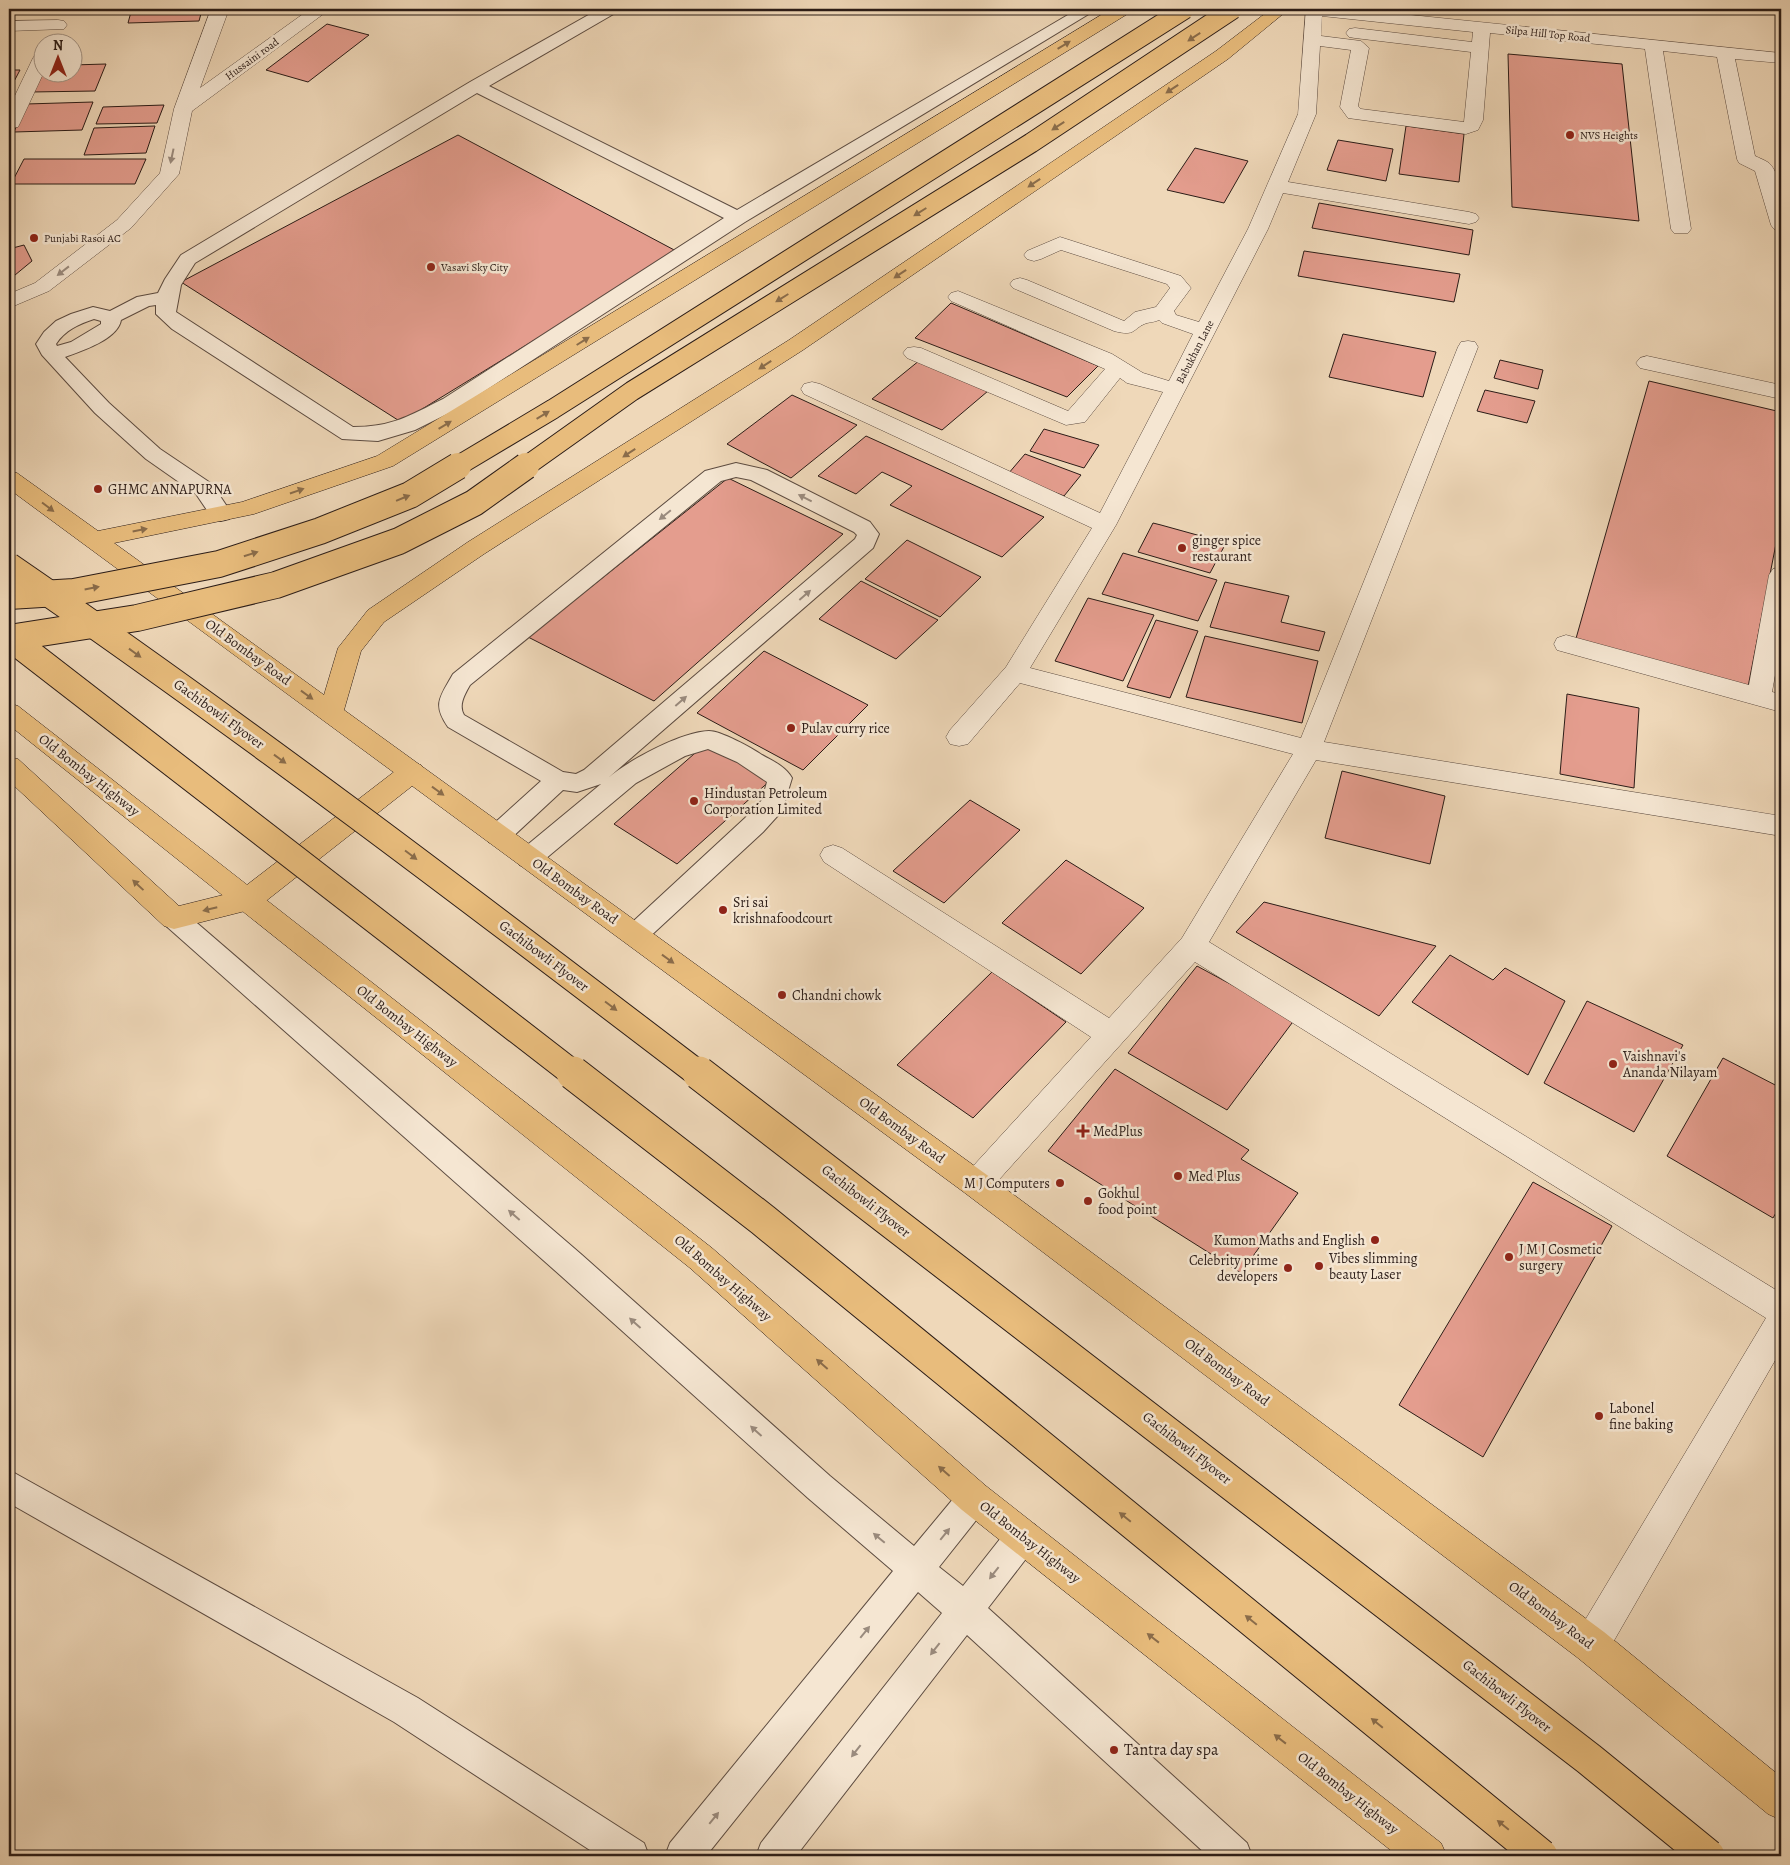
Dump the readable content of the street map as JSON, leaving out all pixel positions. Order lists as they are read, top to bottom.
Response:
{
  "streets": {
    "main road": ["Old Bombay Road", "Gachibowli Flyover", "Old Bombay Highway"],
    "street": ["Silpa Hill Top Road", "Hussaini road", "Babukhan Lane"]
  },
  "crossings": [
    ["Silpa Hill Top Road", "Babukhan Lane"]
  ],
  "places": {
    "other": [
      "NVS Heights",
      "Punjabi Rasoi AC",
      "Vasavi Sky City",
      "GHMC ANNAPURNA",
      "ginger spice restaurant",
      "Pulav curry rice",
      "Hindustan Petroleum Corporation Limited",
      "Sri sai krishnafoodcourt",
      "Chandni chowk",
      "Vaishnavi's Ananda Nilayam",
      "Med Plus",
      "M J Computers",
      "Gokhul food point",
      "Kumon Maths and English",
      "J M J Cosmetic surgery",
      "Vibes slimming beauty Laser",
      "Celebrity prime developers",
      "Labonel fine baking",
      "Tantra day spa"
    ],
    "health": ["MedPlus"]
  },
  "north": "top"
}
